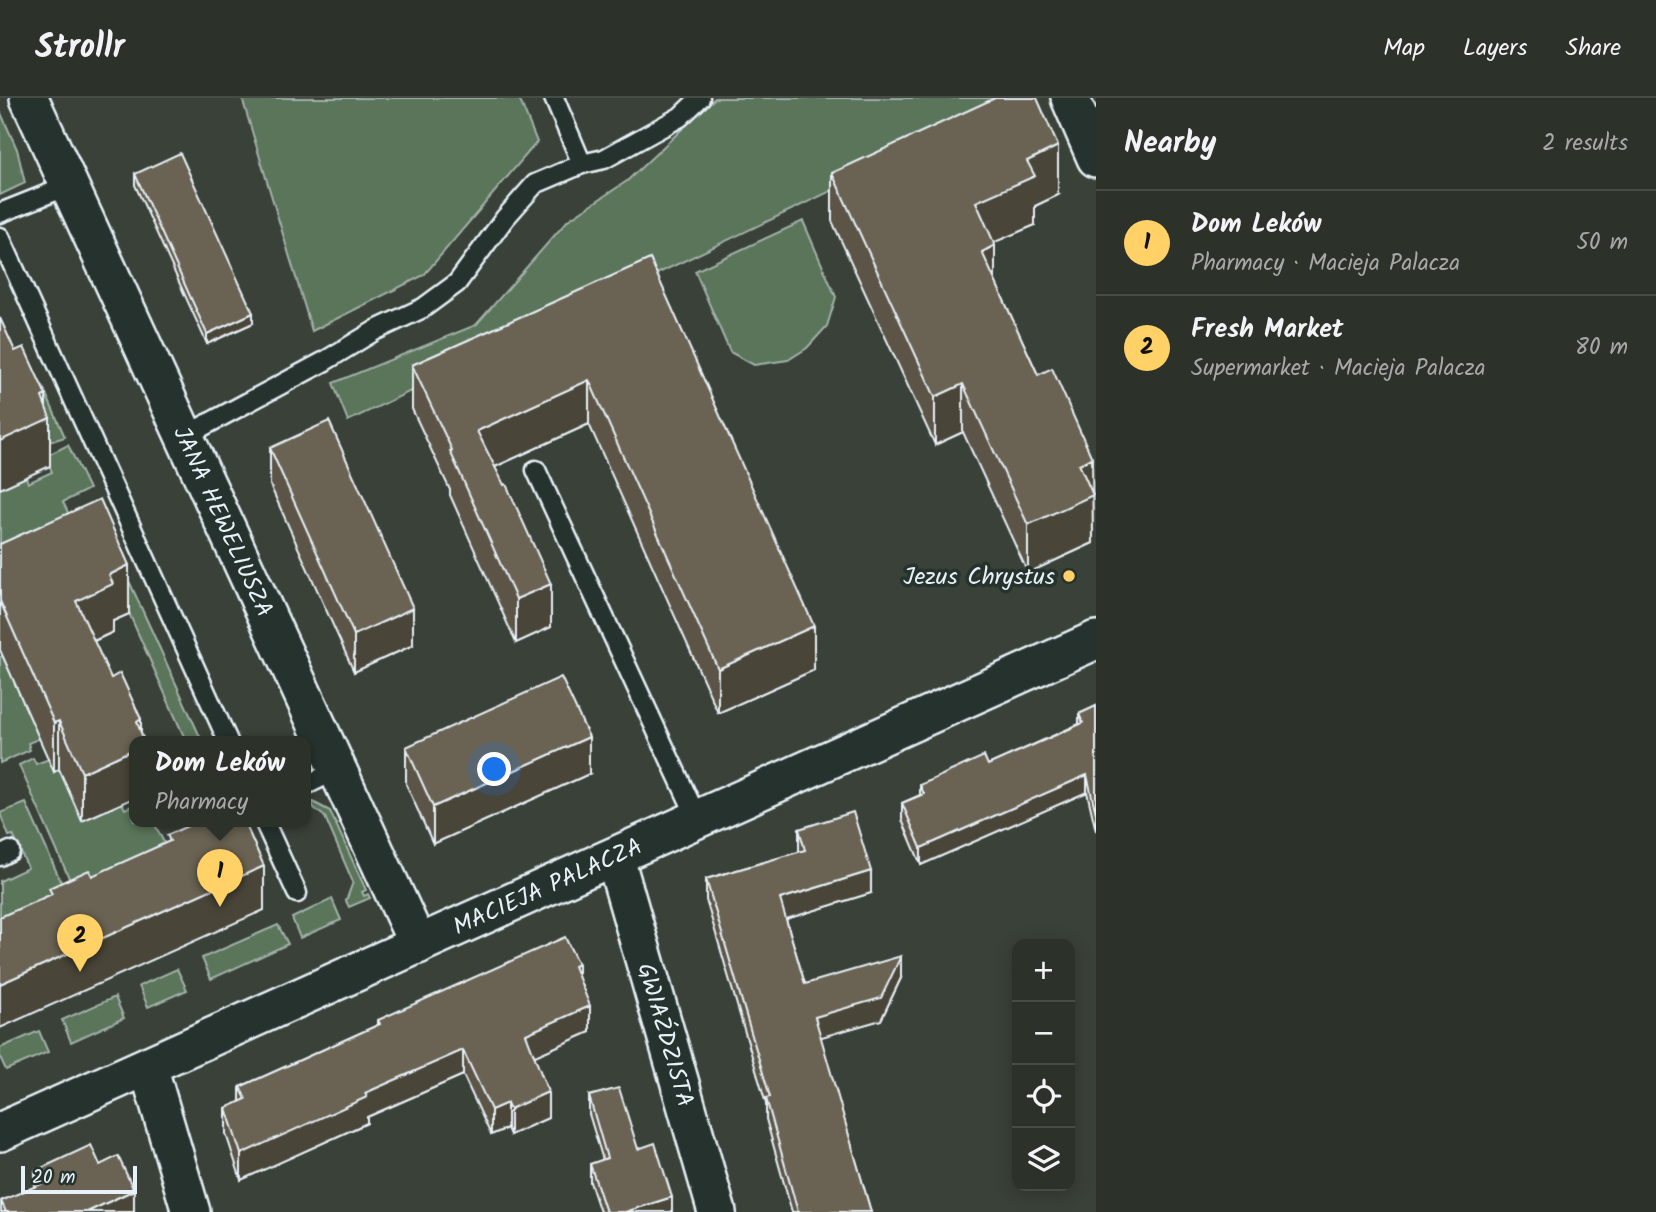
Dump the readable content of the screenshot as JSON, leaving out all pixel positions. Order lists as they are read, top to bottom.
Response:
{
  "streets": {
    "street": ["JANA HEWELIUSZA", "MACIEJA PALACZA", "GWIAŹDZISTA"]
  },
  "crossings": [
    ["JANA HEWELIUSZA", "MACIEJA PALACZA"],
    ["MACIEJA PALACZA", "GWIAŹDZISTA"]
  ],
  "places": ["Jezus Chrystus"],
  "scale_bar": "20 m",
  "page": {
    "header": "Strollr",
    "nav": ["Map", "Layers", "Share"],
    "heading": ["Nearby", "2 results"],
    "list": [
      {
        "mark": "1",
        "name": "Dom Leków",
        "note": "Pharmacy · Macieja Palacza",
        "value": "50 m"
      },
      {
        "mark": "2",
        "name": "Fresh Market",
        "note": "Supermarket · Macieja Palacza",
        "value": "80 m"
      }
    ],
    "popup": ["Dom Leków", "Pharmacy"],
    "pins": ["1", "2"],
    "map_buttons": ["+", "−"],
    "scale": "20 m"
  }
}
